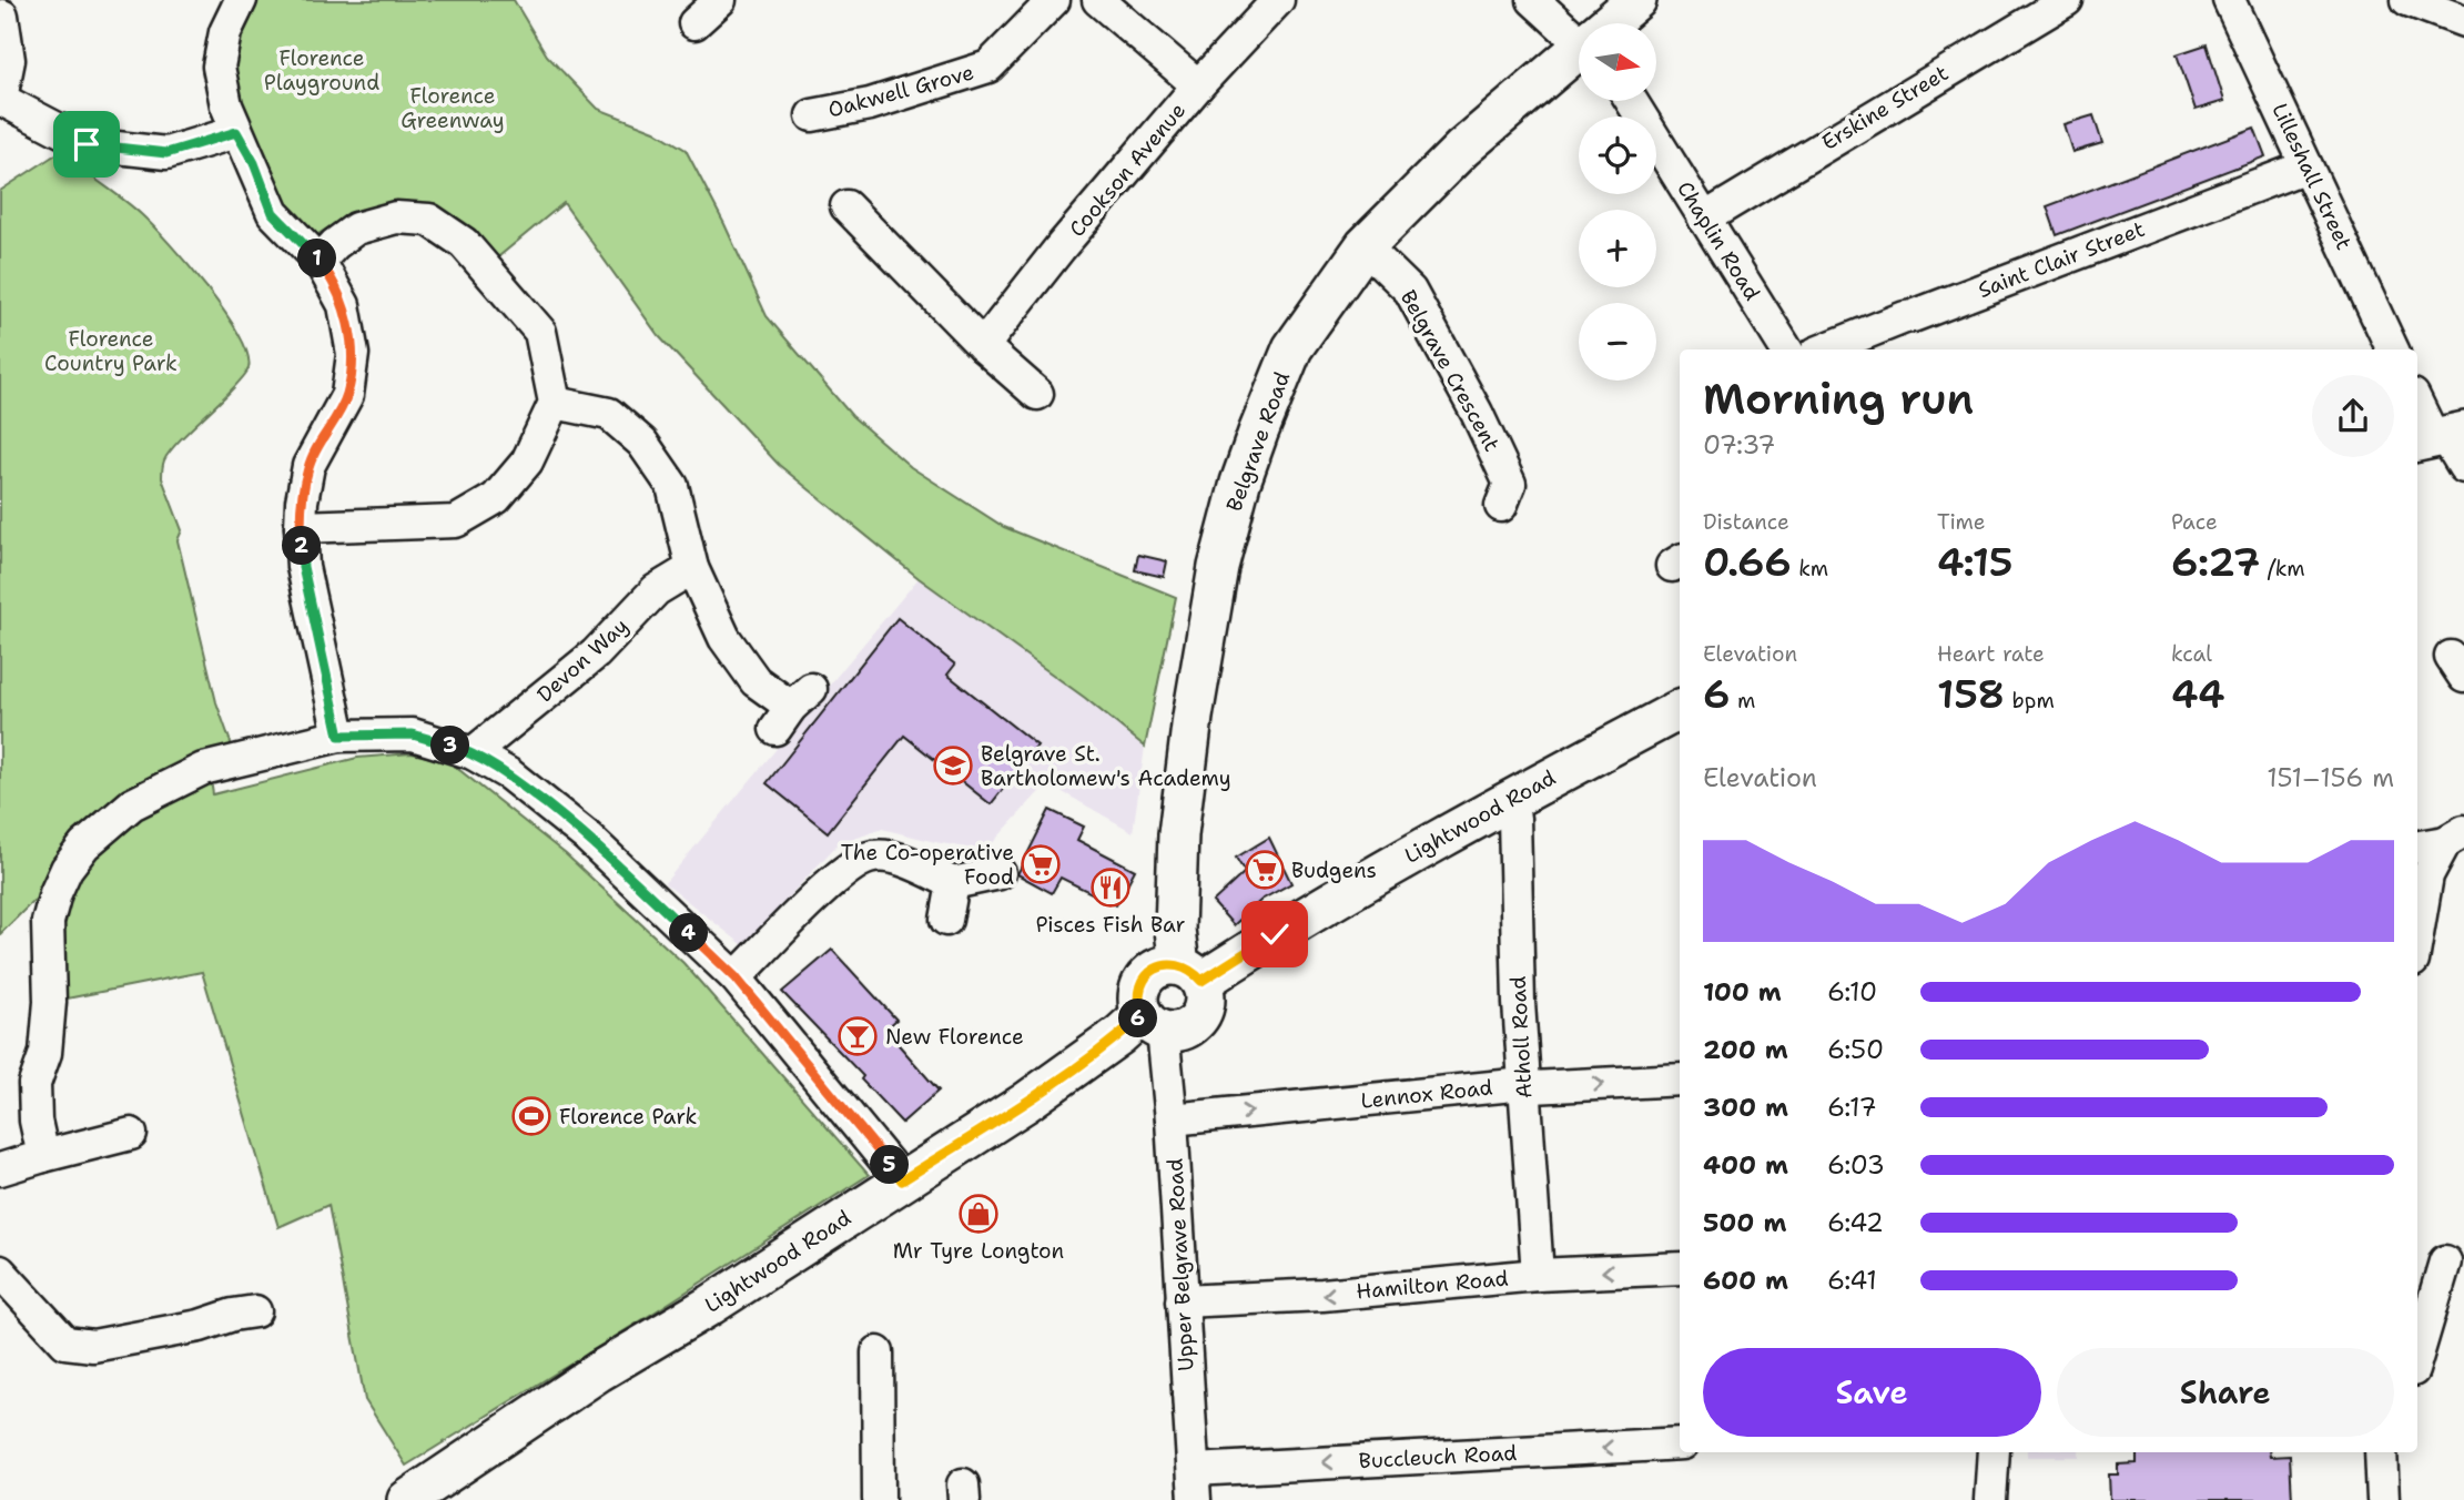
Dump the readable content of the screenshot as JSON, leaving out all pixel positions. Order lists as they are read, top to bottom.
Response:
{
  "streets": {
    "main road": ["Belgrave Road", "Lightwood Road"],
    "street": [
      "Oakwell Grove",
      "Erskine Street",
      "Cookson Avenue",
      "Lilleshall Street",
      "Chaplin Road",
      "Saint Clair Street",
      "Belgrave Crescent",
      "Devon Way",
      "Atholl Road",
      "Lennox Road",
      "Upper Belgrave Road",
      "Hamilton Road",
      "Buccleuch Road"
    ]
  },
  "crossings": [
    ["Erskine Street", "Chaplin Road"],
    ["Lilleshall Street", "Saint Clair Street"],
    ["Belgrave Crescent", "Belgrave Road"],
    ["Belgrave Road", "Lightwood Road"],
    ["Belgrave Road", "Upper Belgrave Road"],
    ["Lightwood Road", "Atholl Road"],
    ["Lightwood Road", "Upper Belgrave Road"],
    ["Atholl Road", "Lennox Road"],
    ["Atholl Road", "Hamilton Road"],
    ["Lennox Road", "Upper Belgrave Road"],
    ["Upper Belgrave Road", "Hamilton Road"],
    ["Upper Belgrave Road", "Buccleuch Road"]
  ],
  "one_way": ["Lennox Road", "Hamilton Road", "Buccleuch Road"],
  "parks": ["Florence Playground", "Florence Greenway", "Florence Country Park"],
  "places": {
    "school or university": ["Belgrave St. Bartholomew's Academy"],
    "supermarket": ["The Co-operative Food", "Budgens"],
    "restaurant": ["Pisces Fish Bar"],
    "bar": ["New Florence"],
    "sports": ["Florence Park"],
    "shop": ["Mr Tyre Longton"]
  },
  "north": "right",
  "page": {
    "map_buttons": ["+", "−"],
    "pins": [
      "1",
      "2",
      "3",
      "4",
      "6",
      "5"
    ],
    "heading": ["Morning run", "07:37"],
    "stats": [
      ["Distance", "0.66 km"],
      ["Time", "4:15"],
      ["Pace", "6:27 /km"],
      ["Elevation", "6 m"],
      ["Heart rate", "158 bpm"],
      ["kcal", "44"]
    ],
    "chart": ["Elevation", "151–156 m"],
    "list": [
      {
        "name": "100 m",
        "note": "6:10"
      },
      {
        "name": "200 m",
        "note": "6:50"
      },
      {
        "name": "300 m",
        "note": "6:17"
      },
      {
        "name": "400 m",
        "note": "6:03"
      },
      {
        "name": "500 m",
        "note": "6:42"
      },
      {
        "name": "600 m",
        "note": "6:41"
      }
    ],
    "buttons": ["Save", "Share"]
  }
}
